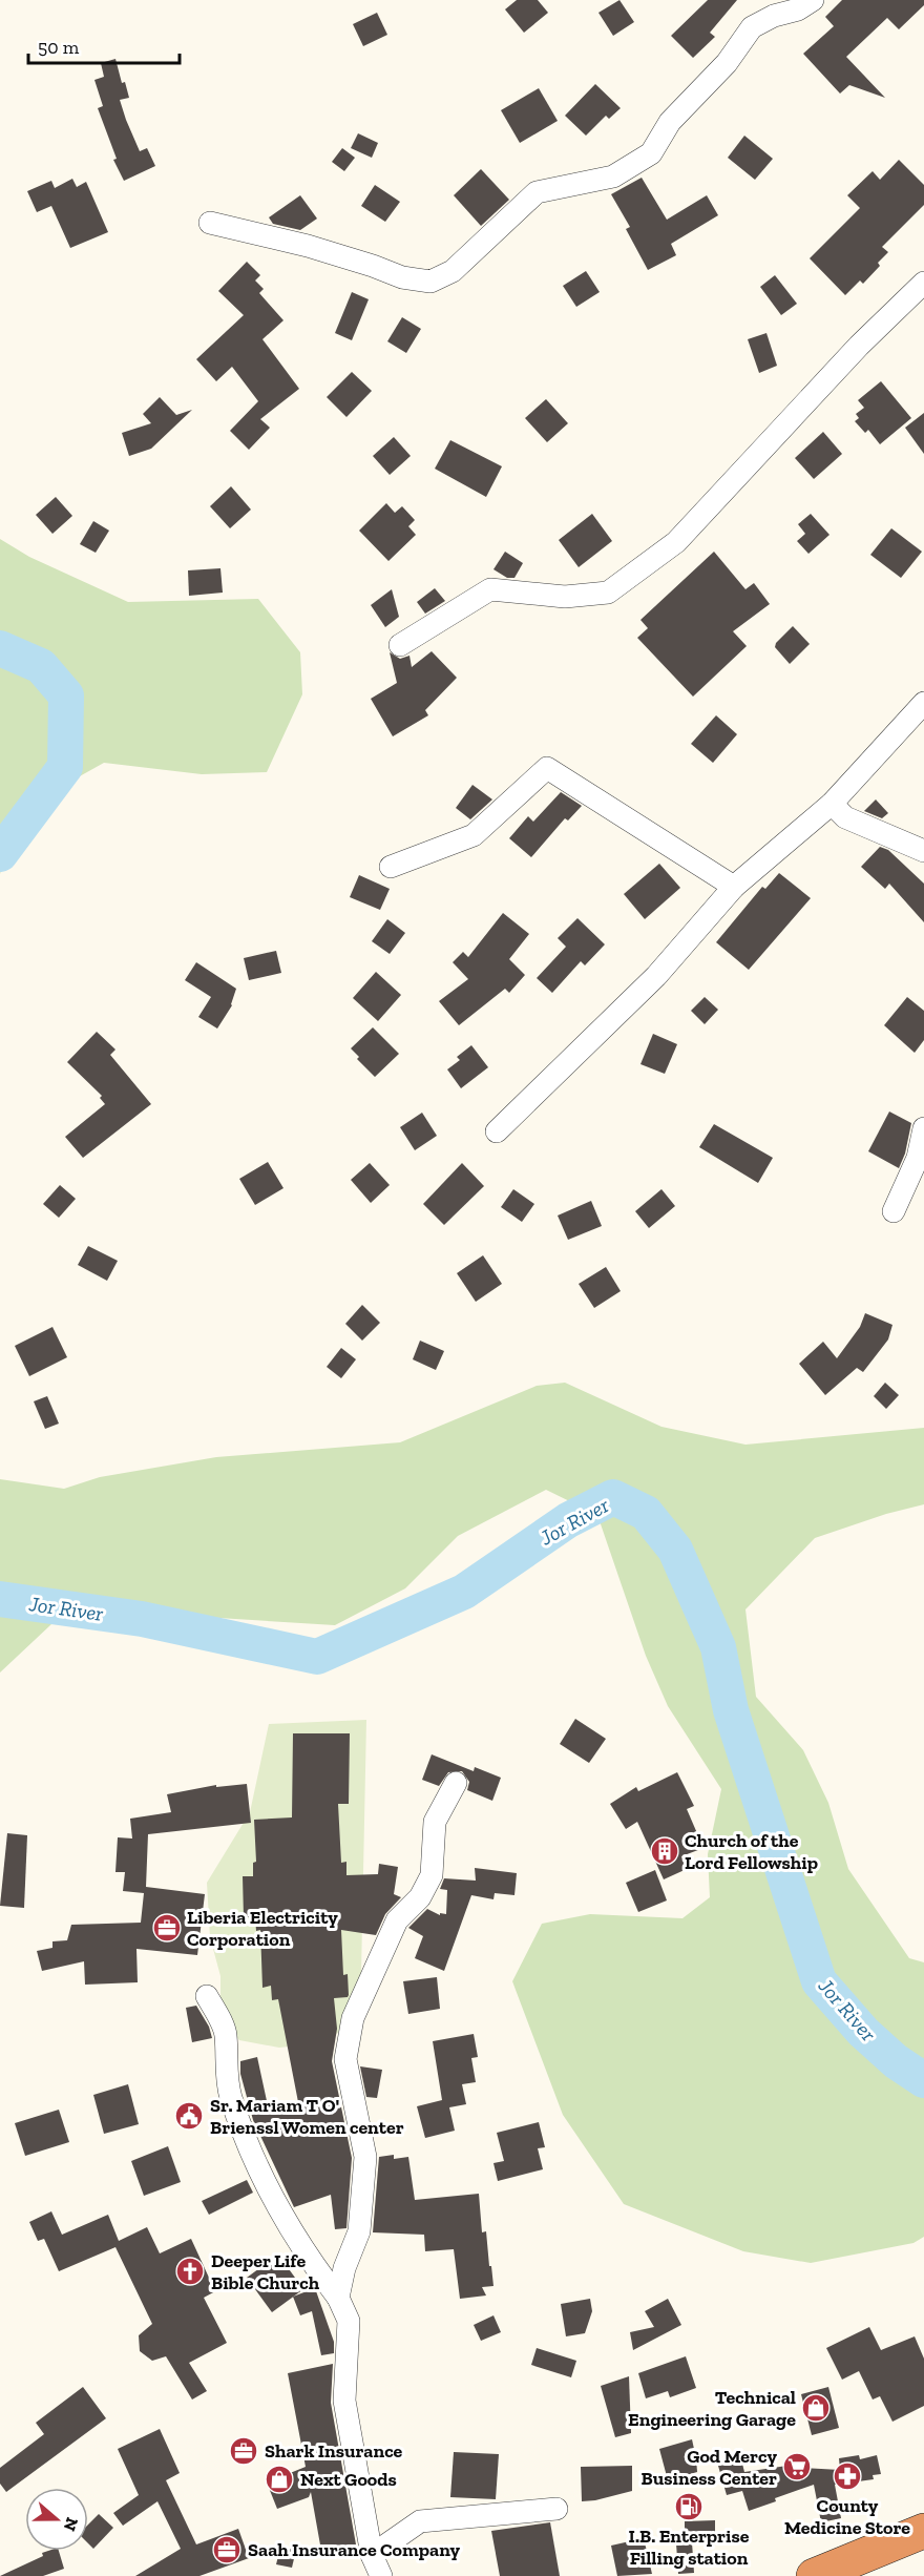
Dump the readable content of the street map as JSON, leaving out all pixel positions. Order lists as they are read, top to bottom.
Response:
{
  "water": ["Jor River"],
  "places": {
    "building": ["Church of the Lord Fellowship"],
    "office": ["Liberia Electricity Corporation", "Shark Insurance", "Saah Insurance Company"],
    "public building": ["Sr. Mariam T O' Brienssl Women center"],
    "church": ["Deeper Life Bible Church"],
    "shop": ["Technical Engineering Garage", "Next Goods"],
    "supermarket": ["God Mercy Business Center"],
    "pharmacy": ["County Medicine Store"],
    "fuel station": ["I.B. Enterprise Filling station"]
  },
  "scale_bar": "50 m",
  "north": "right"
}
